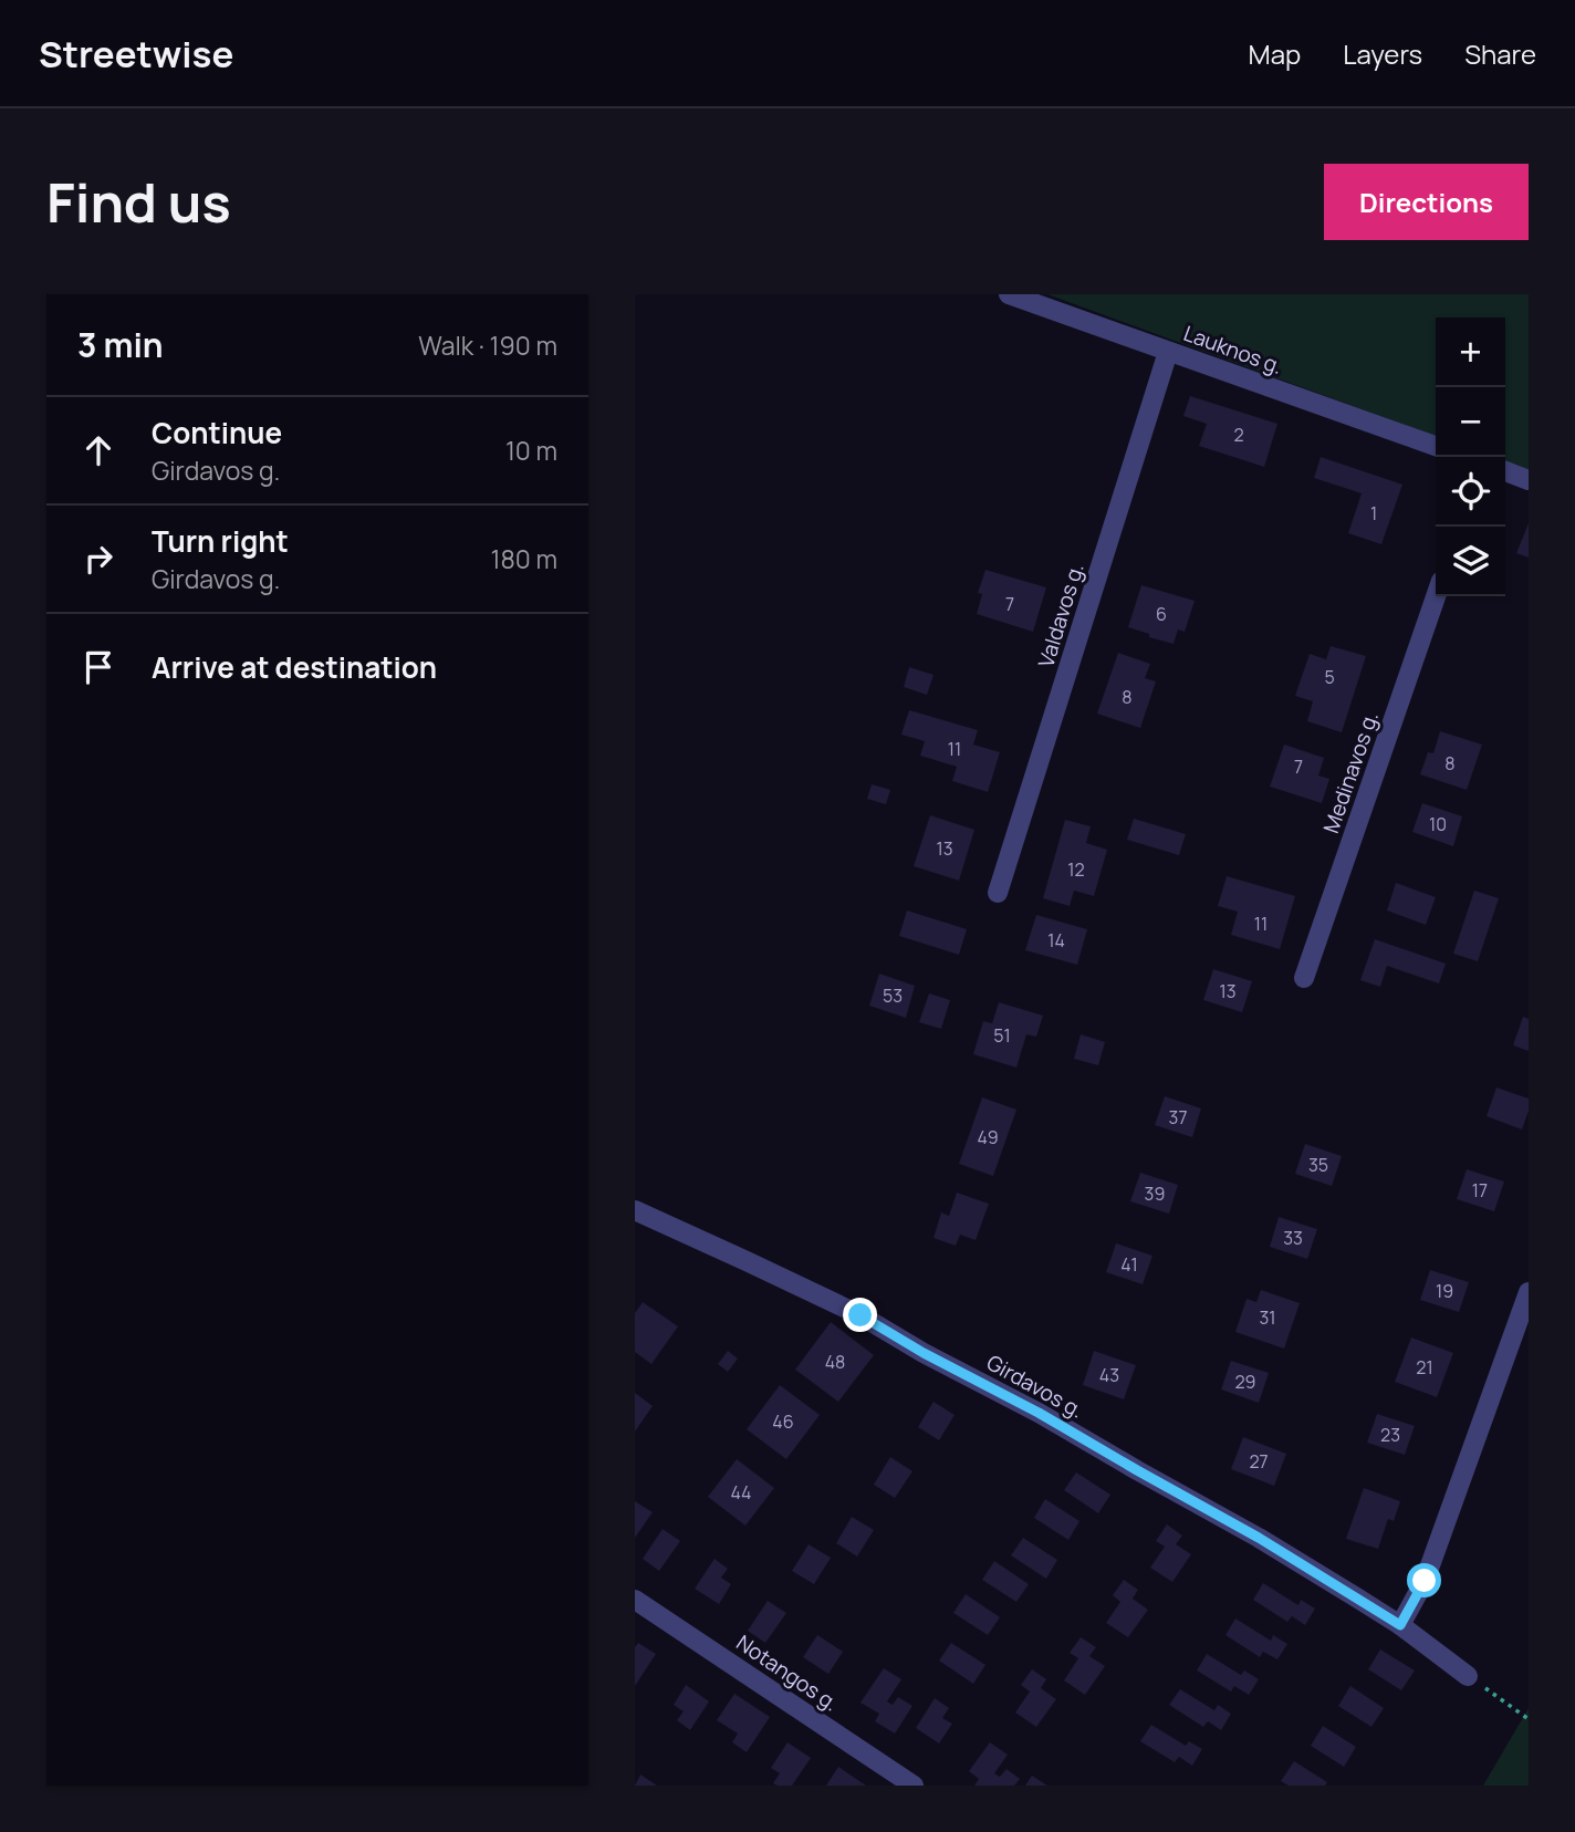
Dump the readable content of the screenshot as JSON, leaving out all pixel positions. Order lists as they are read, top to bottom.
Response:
{
  "streets": {
    "street": [
      "Lauknos g.",
      "Valdavos g.",
      "Medinavos g.",
      "Girdavos g.",
      "Notangos g."
    ]
  },
  "crossings": [
    ["Lauknos g.", "Valdavos g."]
  ],
  "house_numbers": [
    "2",
    "1",
    "7",
    "6",
    "5",
    "8",
    "11",
    "8",
    "7",
    "10",
    "13",
    "12",
    "11",
    "14",
    "13",
    "53",
    "51",
    "37",
    "49",
    "35",
    "17",
    "39",
    "33",
    "41",
    "19",
    "31",
    "48",
    "21",
    "43",
    "29",
    "46",
    "23",
    "27",
    "44"
  ],
  "page": {
    "header": "Streetwise",
    "nav": ["Map", "Layers", "Share"],
    "buttons": "Directions",
    "title": "Find us",
    "heading": ["3 min", "Walk · 190 m"],
    "map_buttons": ["+", "−"],
    "list": [
      ["Continue", "Girdavos g.", "10 m"],
      ["Turn right", "Girdavos g.", "180 m"],
      "Arrive at destination"
    ]
  }
}
